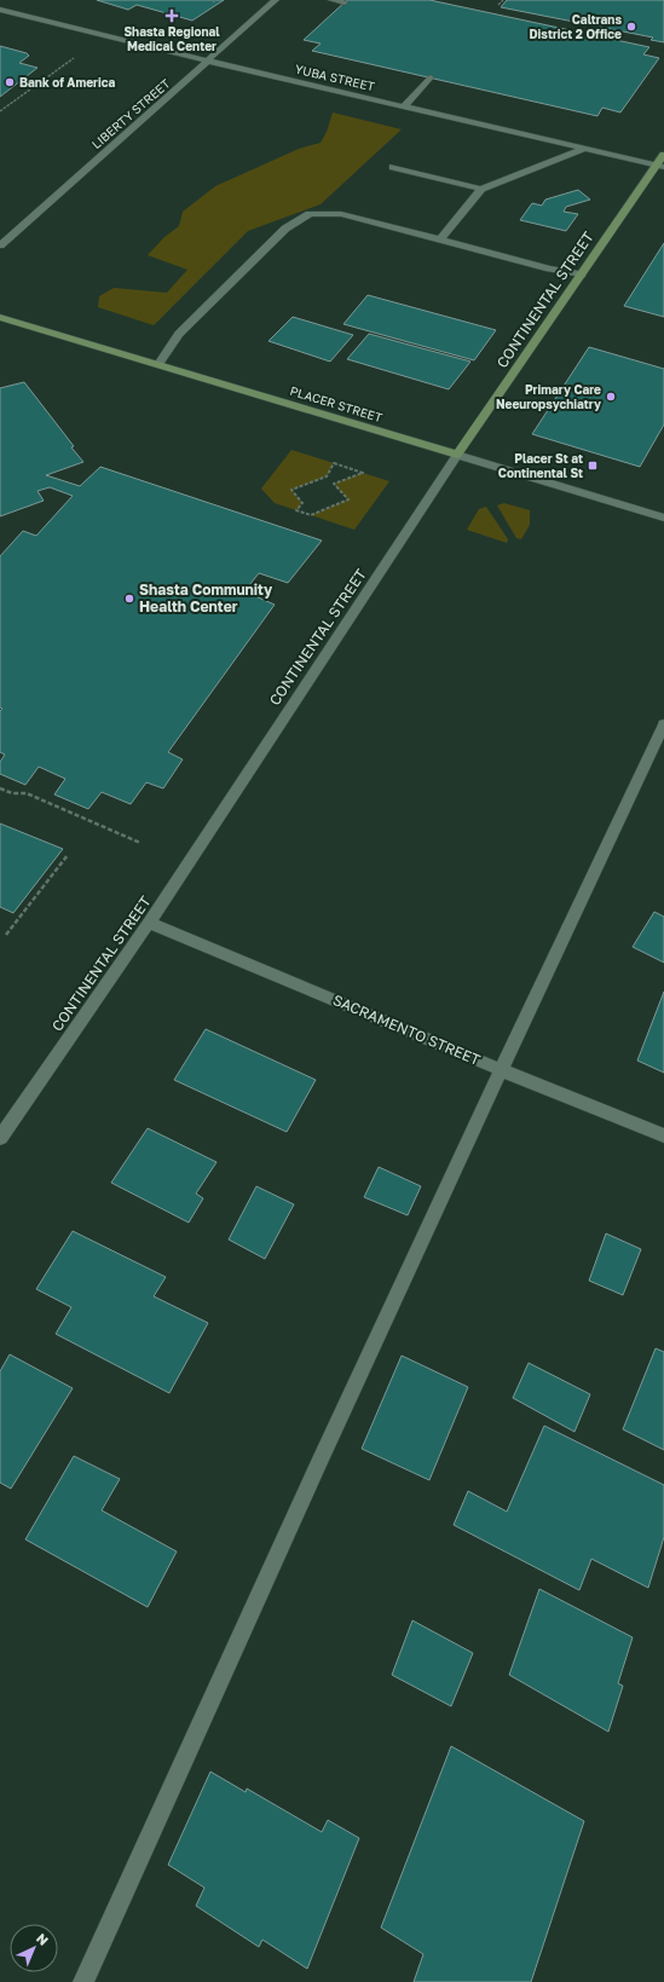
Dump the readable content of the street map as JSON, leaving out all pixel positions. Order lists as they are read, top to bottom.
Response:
{
  "streets": {
    "main road": ["CONTINENTAL STREET", "PLACER STREET"],
    "street": ["YUBA STREET", "LIBERTY STREET", "SACRAMENTO STREET"]
  },
  "crossings": [
    ["YUBA STREET", "LIBERTY STREET"],
    ["YUBA STREET", "CONTINENTAL STREET"],
    ["CONTINENTAL STREET", "PLACER STREET"],
    ["CONTINENTAL STREET", "SACRAMENTO STREET"]
  ],
  "places": {
    "health": ["Shasta Regional Medical Center"],
    "other": [
      "Caltrans District 2 Office",
      "Bank of America",
      "Primary Care Neeuropsychiatry",
      "Shasta Community Health Center"
    ],
    "transit": ["Placer St at Continental St"]
  },
  "north": "top right"
}
